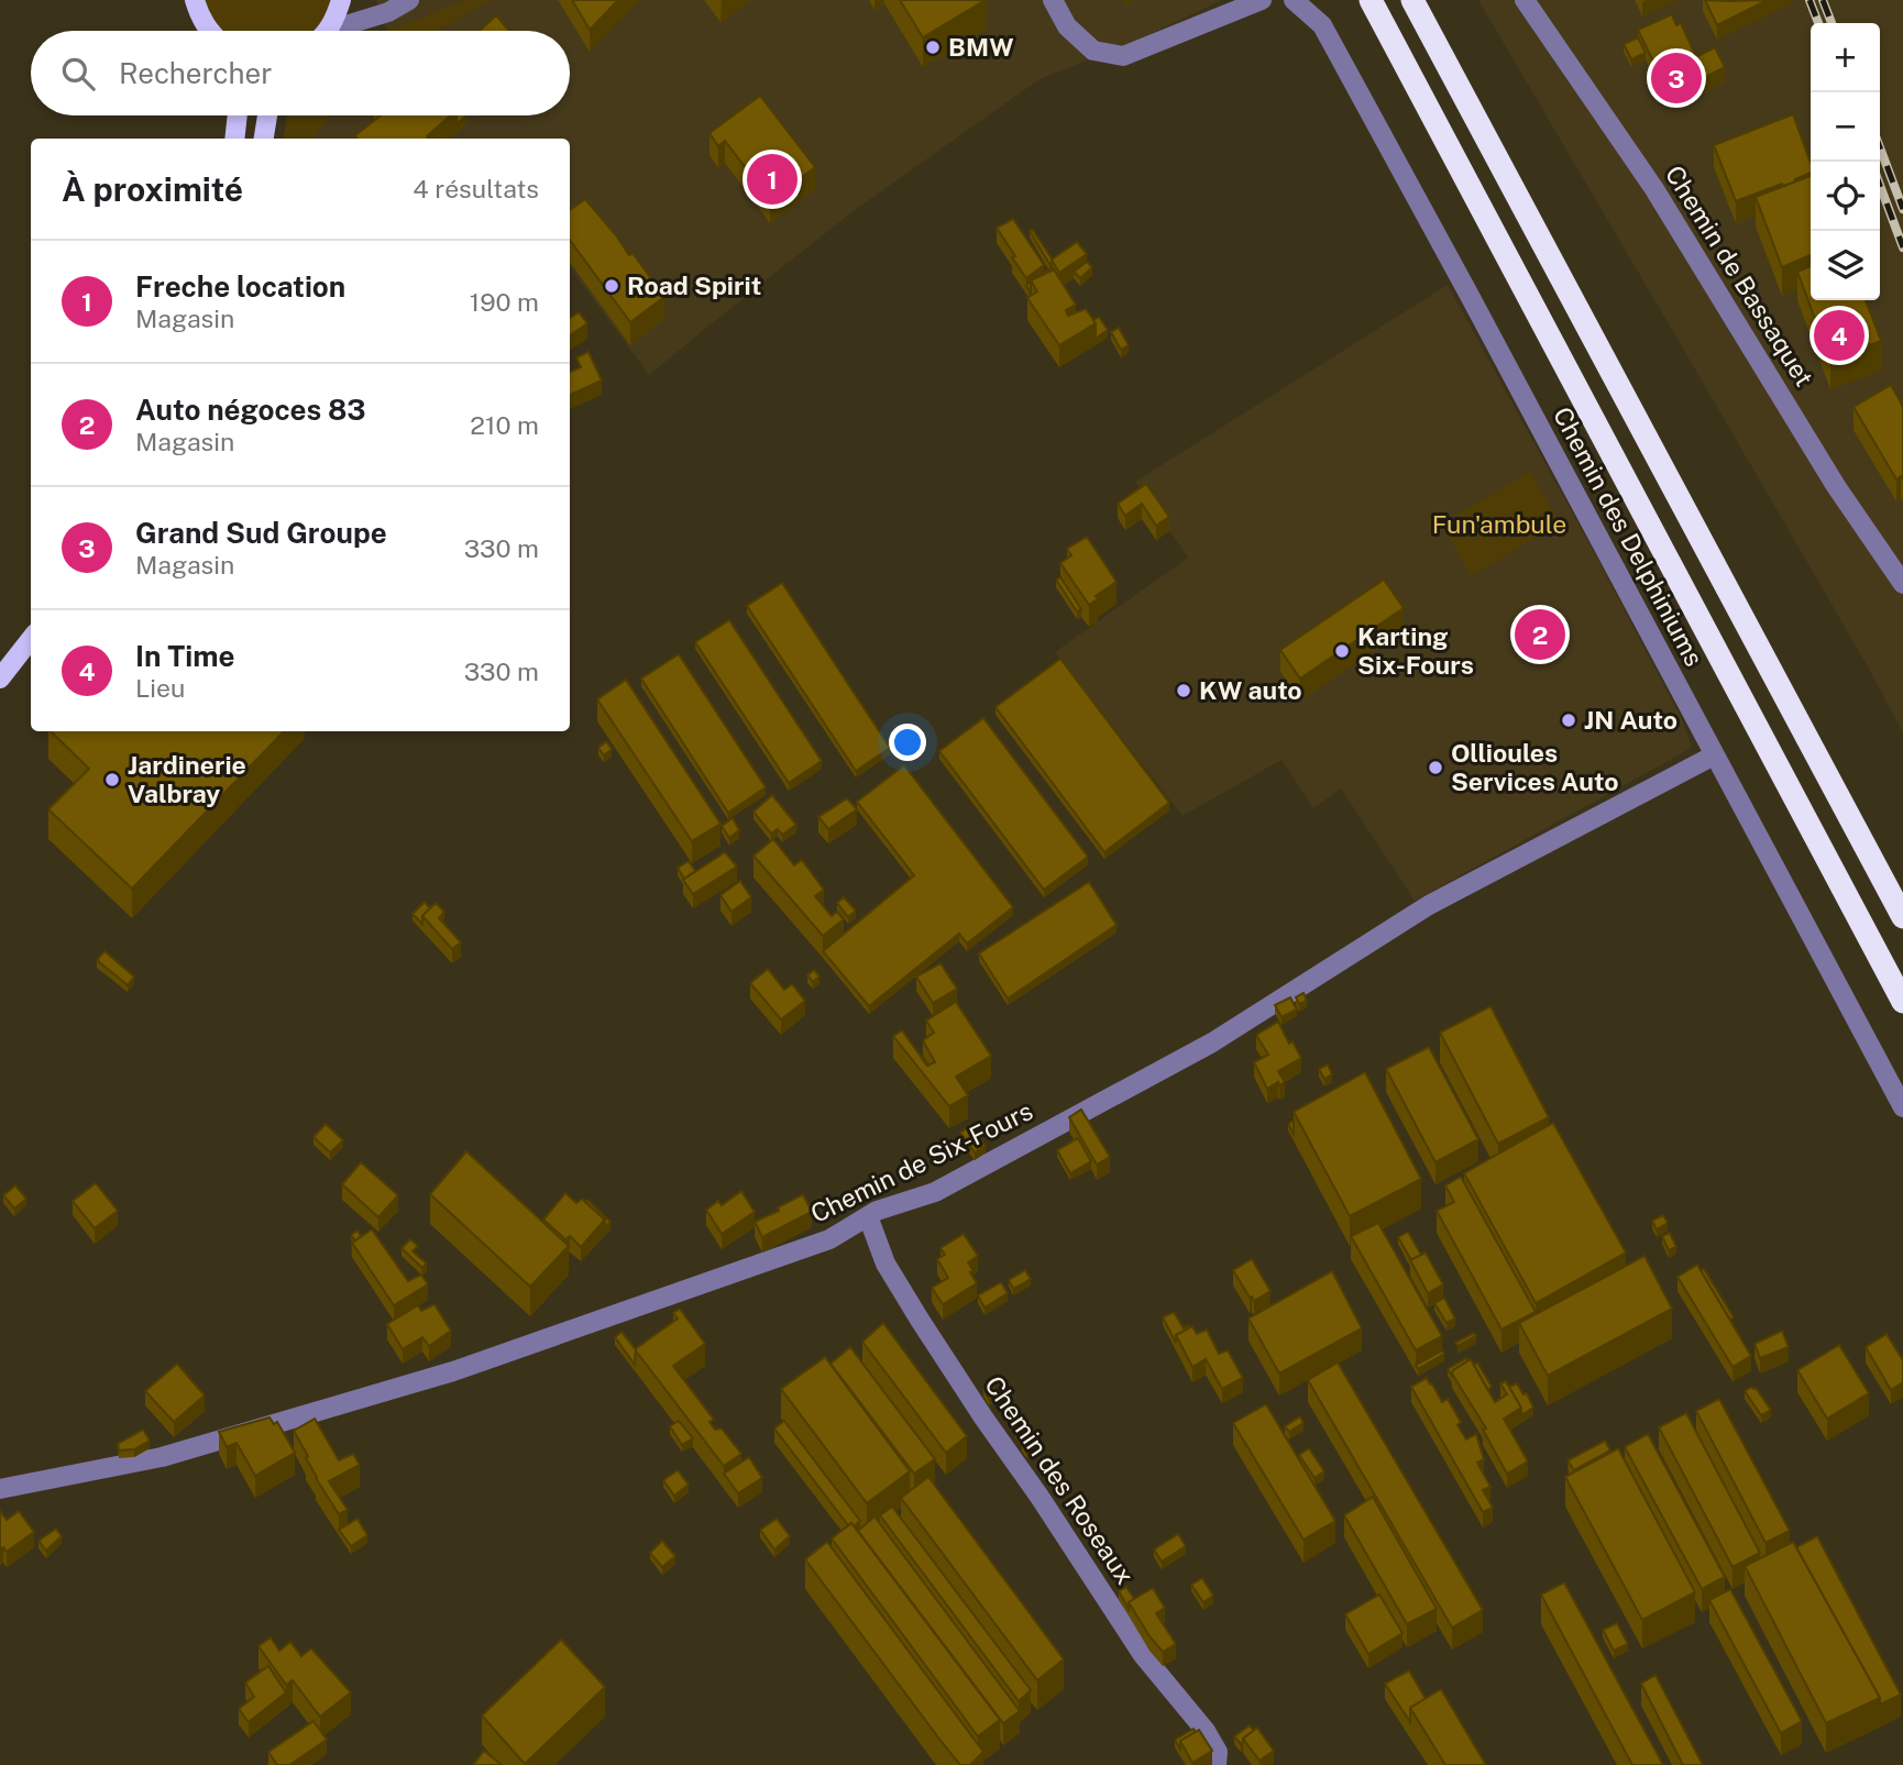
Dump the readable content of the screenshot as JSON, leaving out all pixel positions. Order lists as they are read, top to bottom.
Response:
{
  "streets": {
    "street": [
      "Chemin de Bassaquet",
      "Chemin des Delphiniums",
      "Chemin de Six-Fours",
      "Chemin des Roseaux"
    ]
  },
  "crossings": [
    ["Chemin des Delphiniums", "Chemin de Six-Fours"],
    ["Chemin de Six-Fours", "Chemin des Roseaux"]
  ],
  "parks": ["Fun'ambule"],
  "places": [
    "BMW",
    "Road Spirit",
    "Karting Six-Fours",
    "KW auto",
    "JN Auto",
    "Ollioules Services Auto",
    "Jardinerie Valbray"
  ],
  "page": {
    "map_buttons": ["+", "−"],
    "search": "Rechercher",
    "pins": [
      "3",
      "1",
      "4",
      "2"
    ],
    "heading": ["À proximité", "4 résultats"],
    "list": [
      {
        "mark": "1",
        "name": "Freche location",
        "note": "Magasin",
        "value": "190 m"
      },
      {
        "mark": "2",
        "name": "Auto négoces 83",
        "note": "Magasin",
        "value": "210 m"
      },
      {
        "mark": "3",
        "name": "Grand Sud Groupe",
        "note": "Magasin",
        "value": "330 m"
      },
      {
        "mark": "4",
        "name": "In Time",
        "note": "Lieu",
        "value": "330 m"
      }
    ]
  }
}
